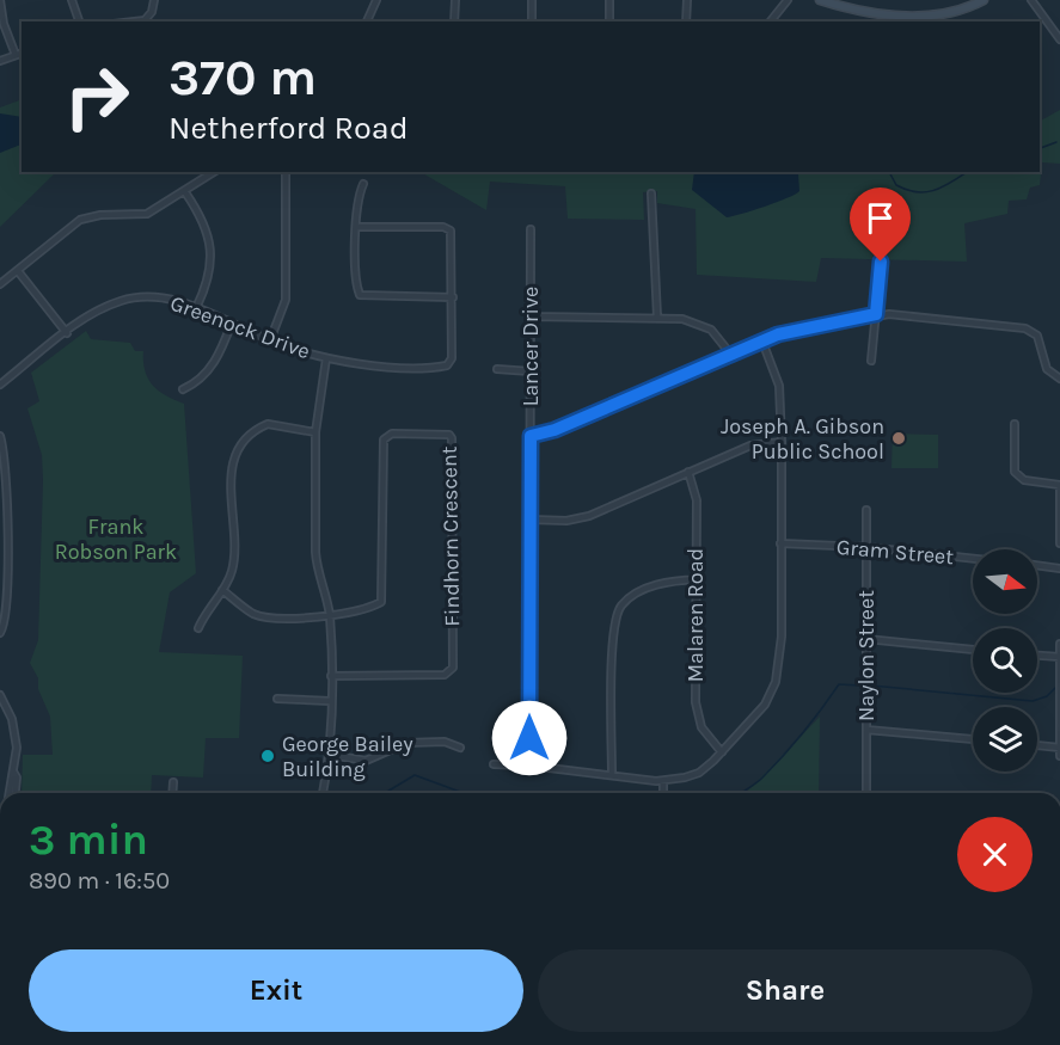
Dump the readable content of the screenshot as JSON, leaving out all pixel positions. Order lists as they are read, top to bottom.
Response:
{
  "streets": {
    "street": [
      "Greenock Drive",
      "Lancer Drive",
      "Findhorn Crescent",
      "Gram Street",
      "Malaren Road",
      "Naylon Street"
    ]
  },
  "crossings": [
    ["Gram Street", "Naylon Street"]
  ],
  "parks": ["Frank Robson Park"],
  "places": ["Joseph A. Gibson Public School", "George Bailey Building"],
  "north": "right",
  "page": {
    "turn": ["370 m", "Netherford Road"],
    "heading": ["3 min", "890 m · 16:50"],
    "buttons": ["Exit", "Share"]
  }
}
